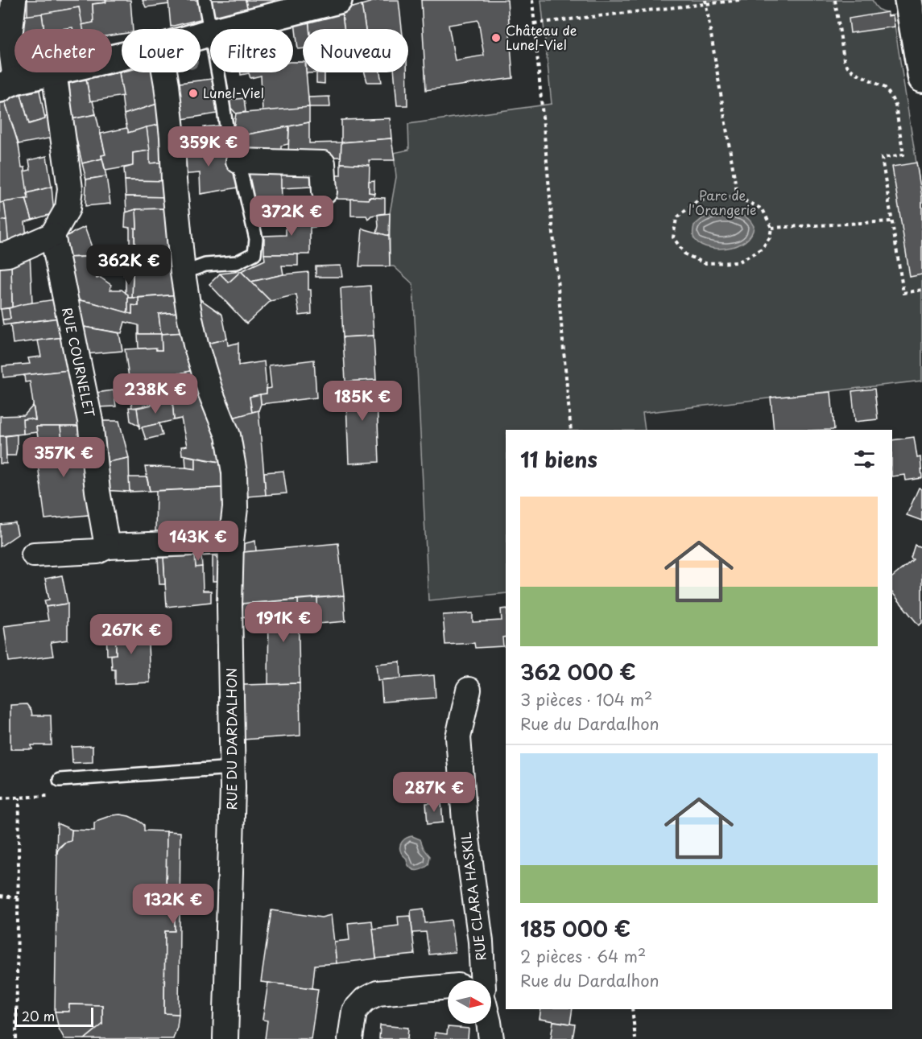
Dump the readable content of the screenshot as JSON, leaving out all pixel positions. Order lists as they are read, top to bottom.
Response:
{
  "streets": {
    "street": ["RUE COURNELET", "RUE DU DARDALHON", "RUE CLARA HASKIL"]
  },
  "parks": ["Parc de l'Orangerie"],
  "places": ["Château de Lunel-Viel", "Lunel-Viel"],
  "scale_bar": "20 m",
  "north": "right",
  "page": {
    "chip": [
      "Acheter",
      "Louer",
      "Filtres",
      "Nouveau"
    ],
    "price": [
      "359K €",
      "372K €",
      "362K €",
      "238K €",
      "185K €",
      "357K €",
      "143K €",
      "191K €",
      "267K €",
      "287K €",
      "132K €"
    ],
    "heading": "11 biens",
    "list": [
      {
        "name": "362 000 €",
        "note": "3 pièces · 104 m² · Rue du Dardalhon"
      },
      {
        "name": "185 000 €",
        "note": "2 pièces · 64 m² · Rue du Dardalhon"
      }
    ],
    "scale": "20 m"
  }
}
